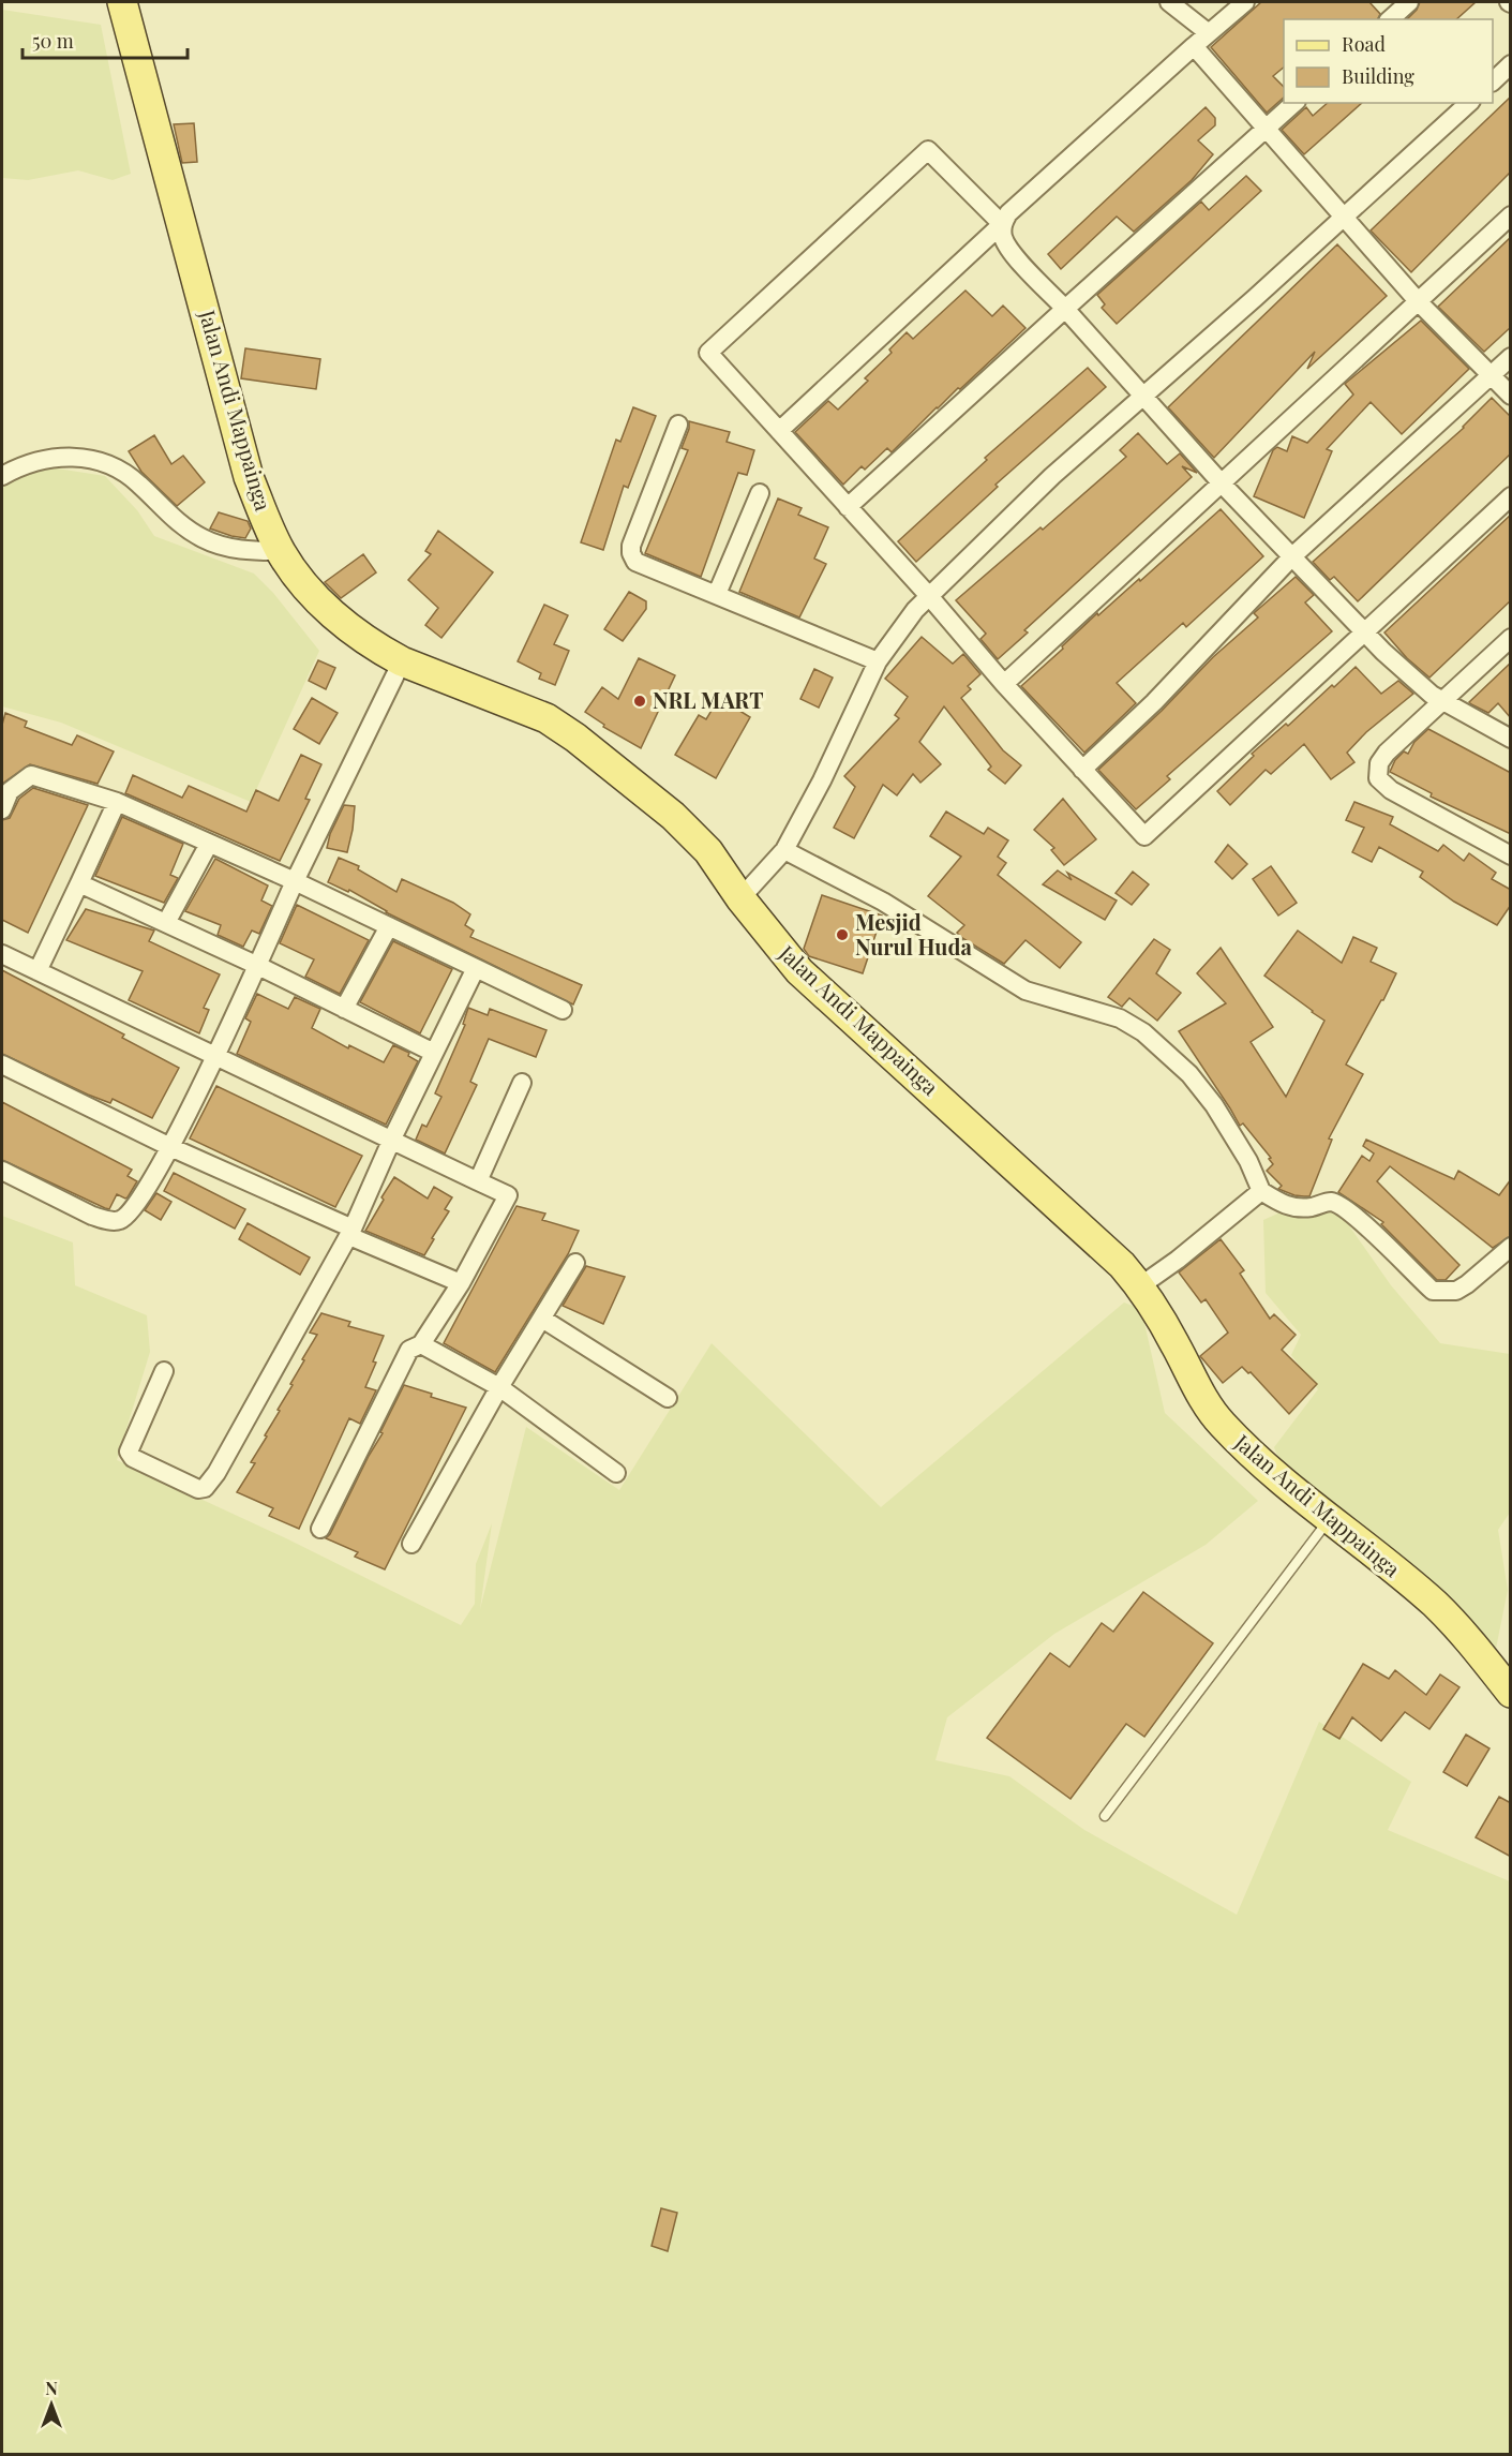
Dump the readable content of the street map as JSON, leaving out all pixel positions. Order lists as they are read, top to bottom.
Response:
{
  "streets": {
    "main road": ["Jalan Andi Mappainga"]
  },
  "places": ["NRL MART", "Mesjid Nurul Huda"],
  "legend": ["Road", "Building"],
  "scale_bar": "50 m",
  "north": "top"
}
